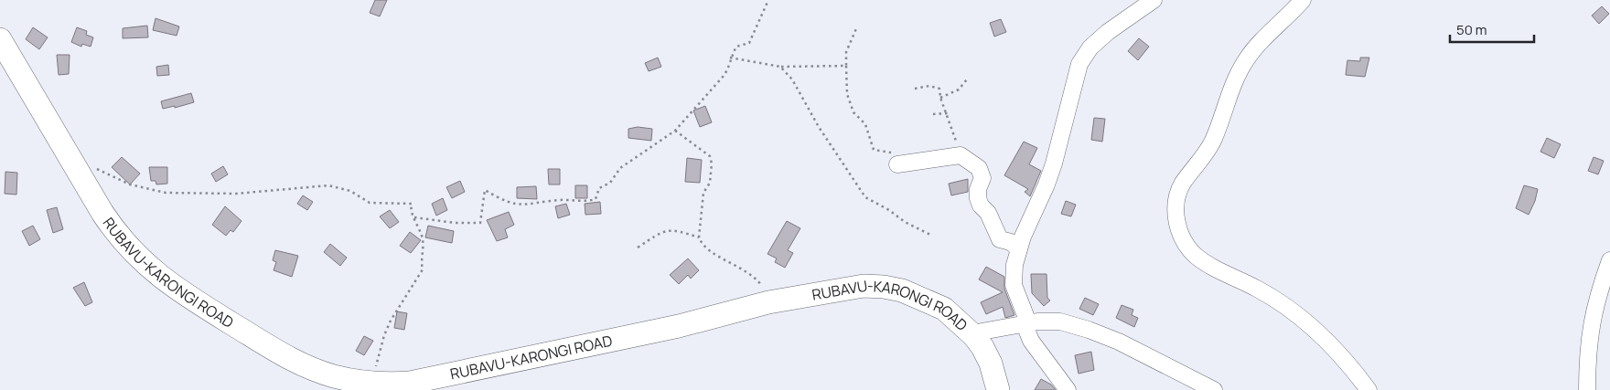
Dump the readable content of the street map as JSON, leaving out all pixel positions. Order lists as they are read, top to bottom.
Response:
{
  "streets": {
    "highway": ["RUBAVU-KARONGI ROAD"]
  },
  "scale_bar": "50 m"
}
